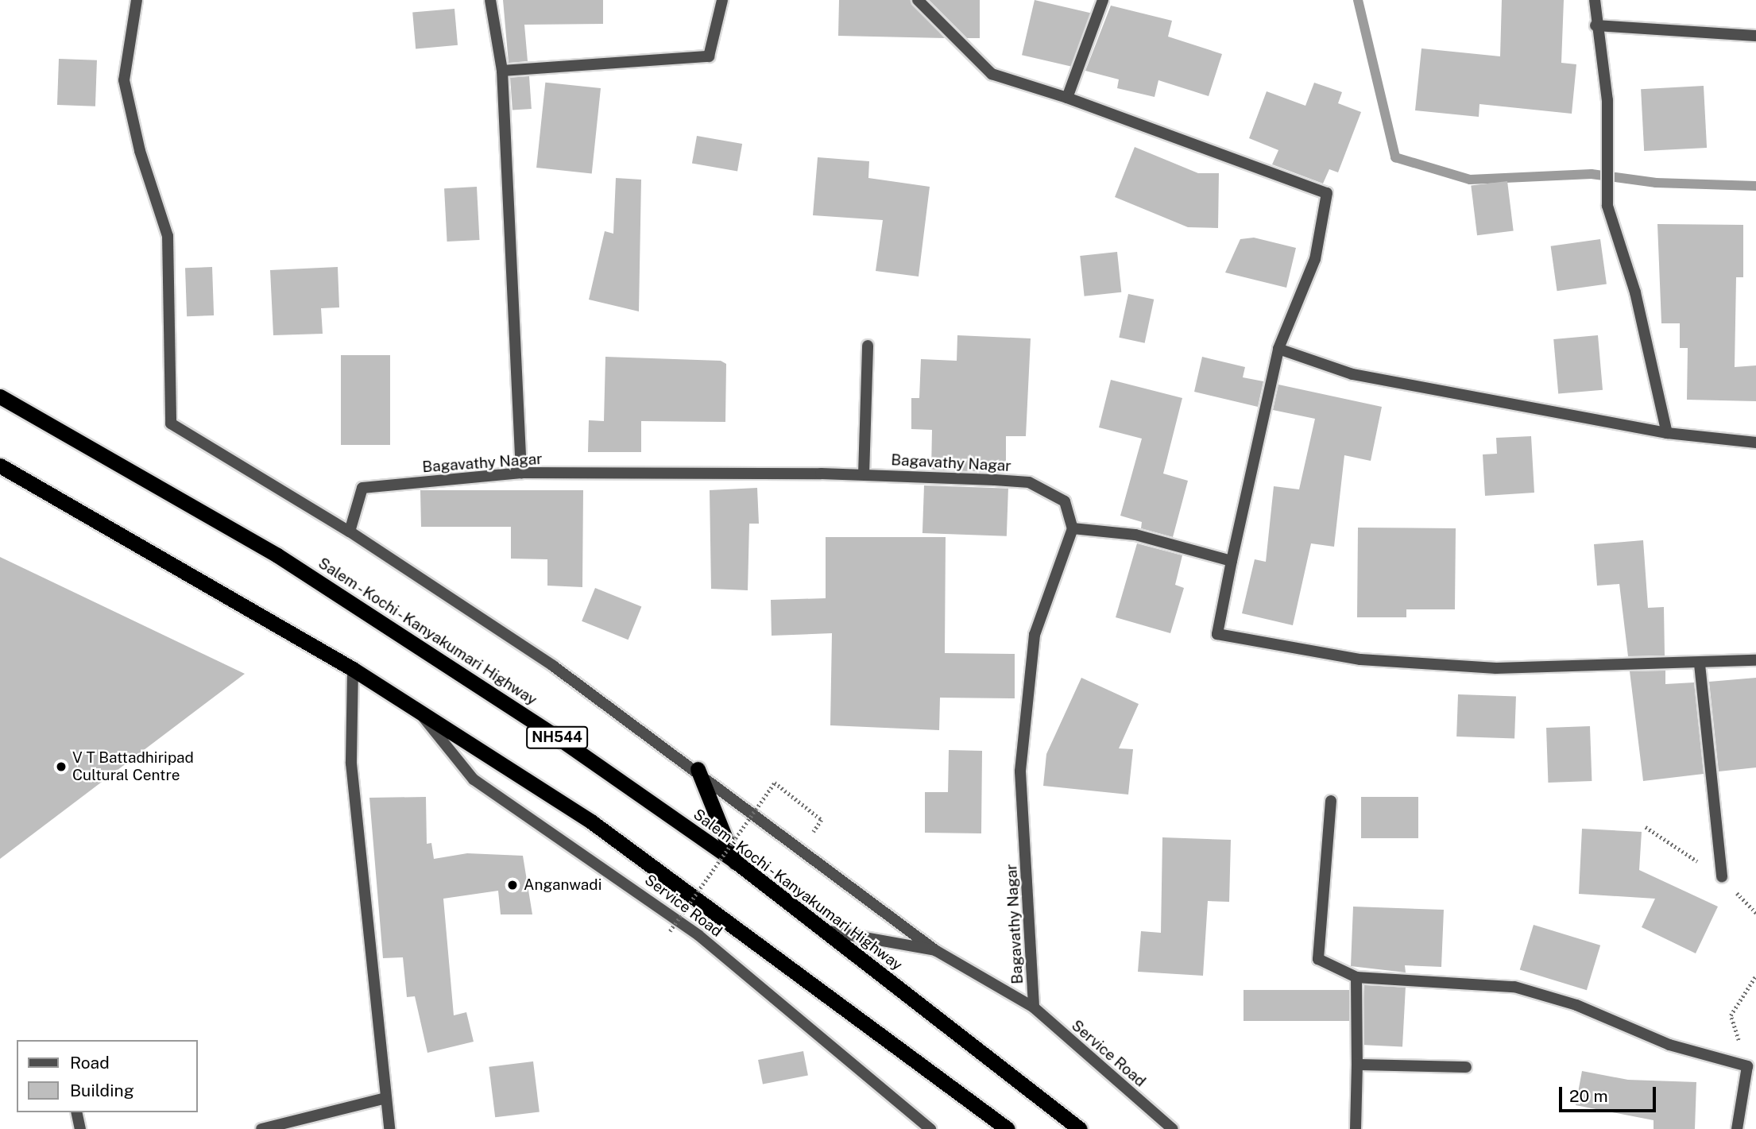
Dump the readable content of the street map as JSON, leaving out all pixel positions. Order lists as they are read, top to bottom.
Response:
{
  "streets": {
    "highway": ["Salem - Kochi - Kanyakumari Highway", "NH544"],
    "street": ["Bagavathy Nagar", "Service Road"]
  },
  "crossings": [
    ["Bagavathy Nagar", "Service Road"]
  ],
  "places": ["V T Battadhiripad Cultural Centre", "Anganwadi"],
  "legend": ["Road", "Building"],
  "scale_bar": "20 m"
}
